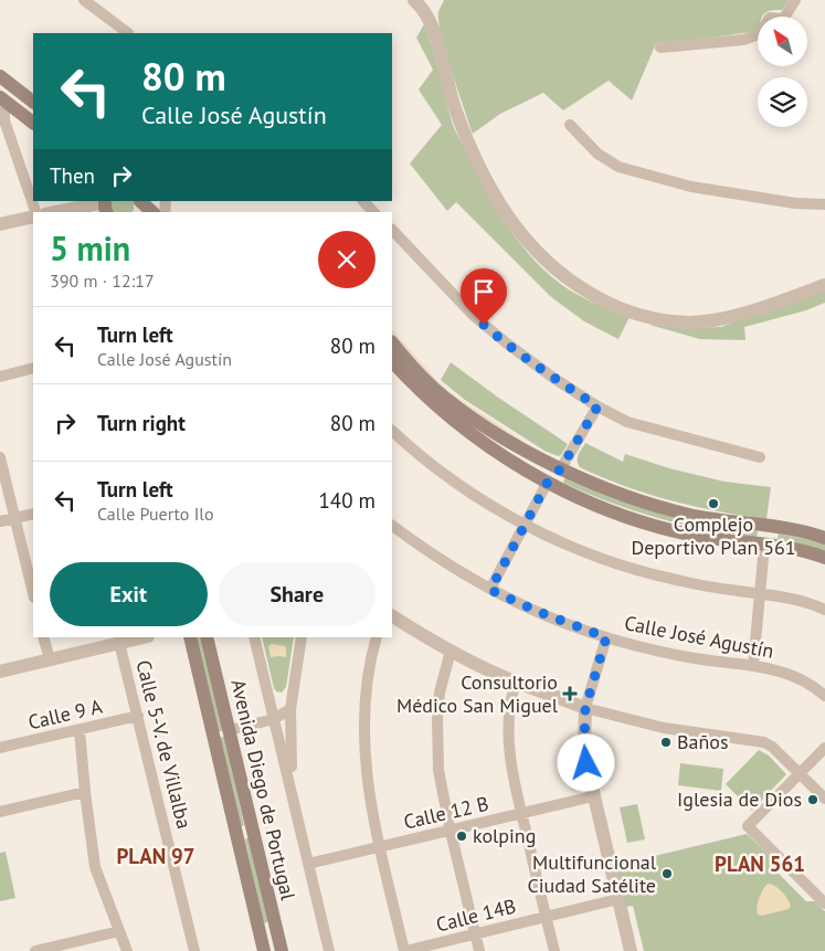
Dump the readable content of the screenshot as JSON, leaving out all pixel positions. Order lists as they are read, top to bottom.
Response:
{
  "streets": {
    "main road": ["Avenida Diego de Portugal"],
    "street": [
      "Calle José Agustín",
      "Calle 9 A",
      "Calle 5-V. de Villalba",
      "Calle 12 B",
      "Calle 14B"
    ]
  },
  "crossings": [
    ["Calle 9 A", "Calle 5-V. de Villalba"]
  ],
  "districts": ["PLAN 97", "PLAN 561"],
  "places": {
    "other": [
      "Complejo Deportivo Plan 561",
      "Baños",
      "Iglesia de Dios",
      "kolping",
      "Multifuncional Ciudad Satélite"
    ],
    "health": ["Consultorio Médico San Miguel"]
  },
  "north": "top left",
  "page": {
    "turn": ["80 m", "Calle José Agustín"],
    "then": "Then",
    "heading": ["5 min", "390 m · 12:17"],
    "list": [
      {
        "name": "Turn left",
        "note": "Calle José Agustín",
        "value": "80 m"
      },
      {
        "name": "Turn right",
        "value": "80 m"
      },
      {
        "name": "Turn left",
        "note": "Calle Puerto Ilo",
        "value": "140 m"
      }
    ],
    "buttons": ["Exit", "Share"]
  }
}
